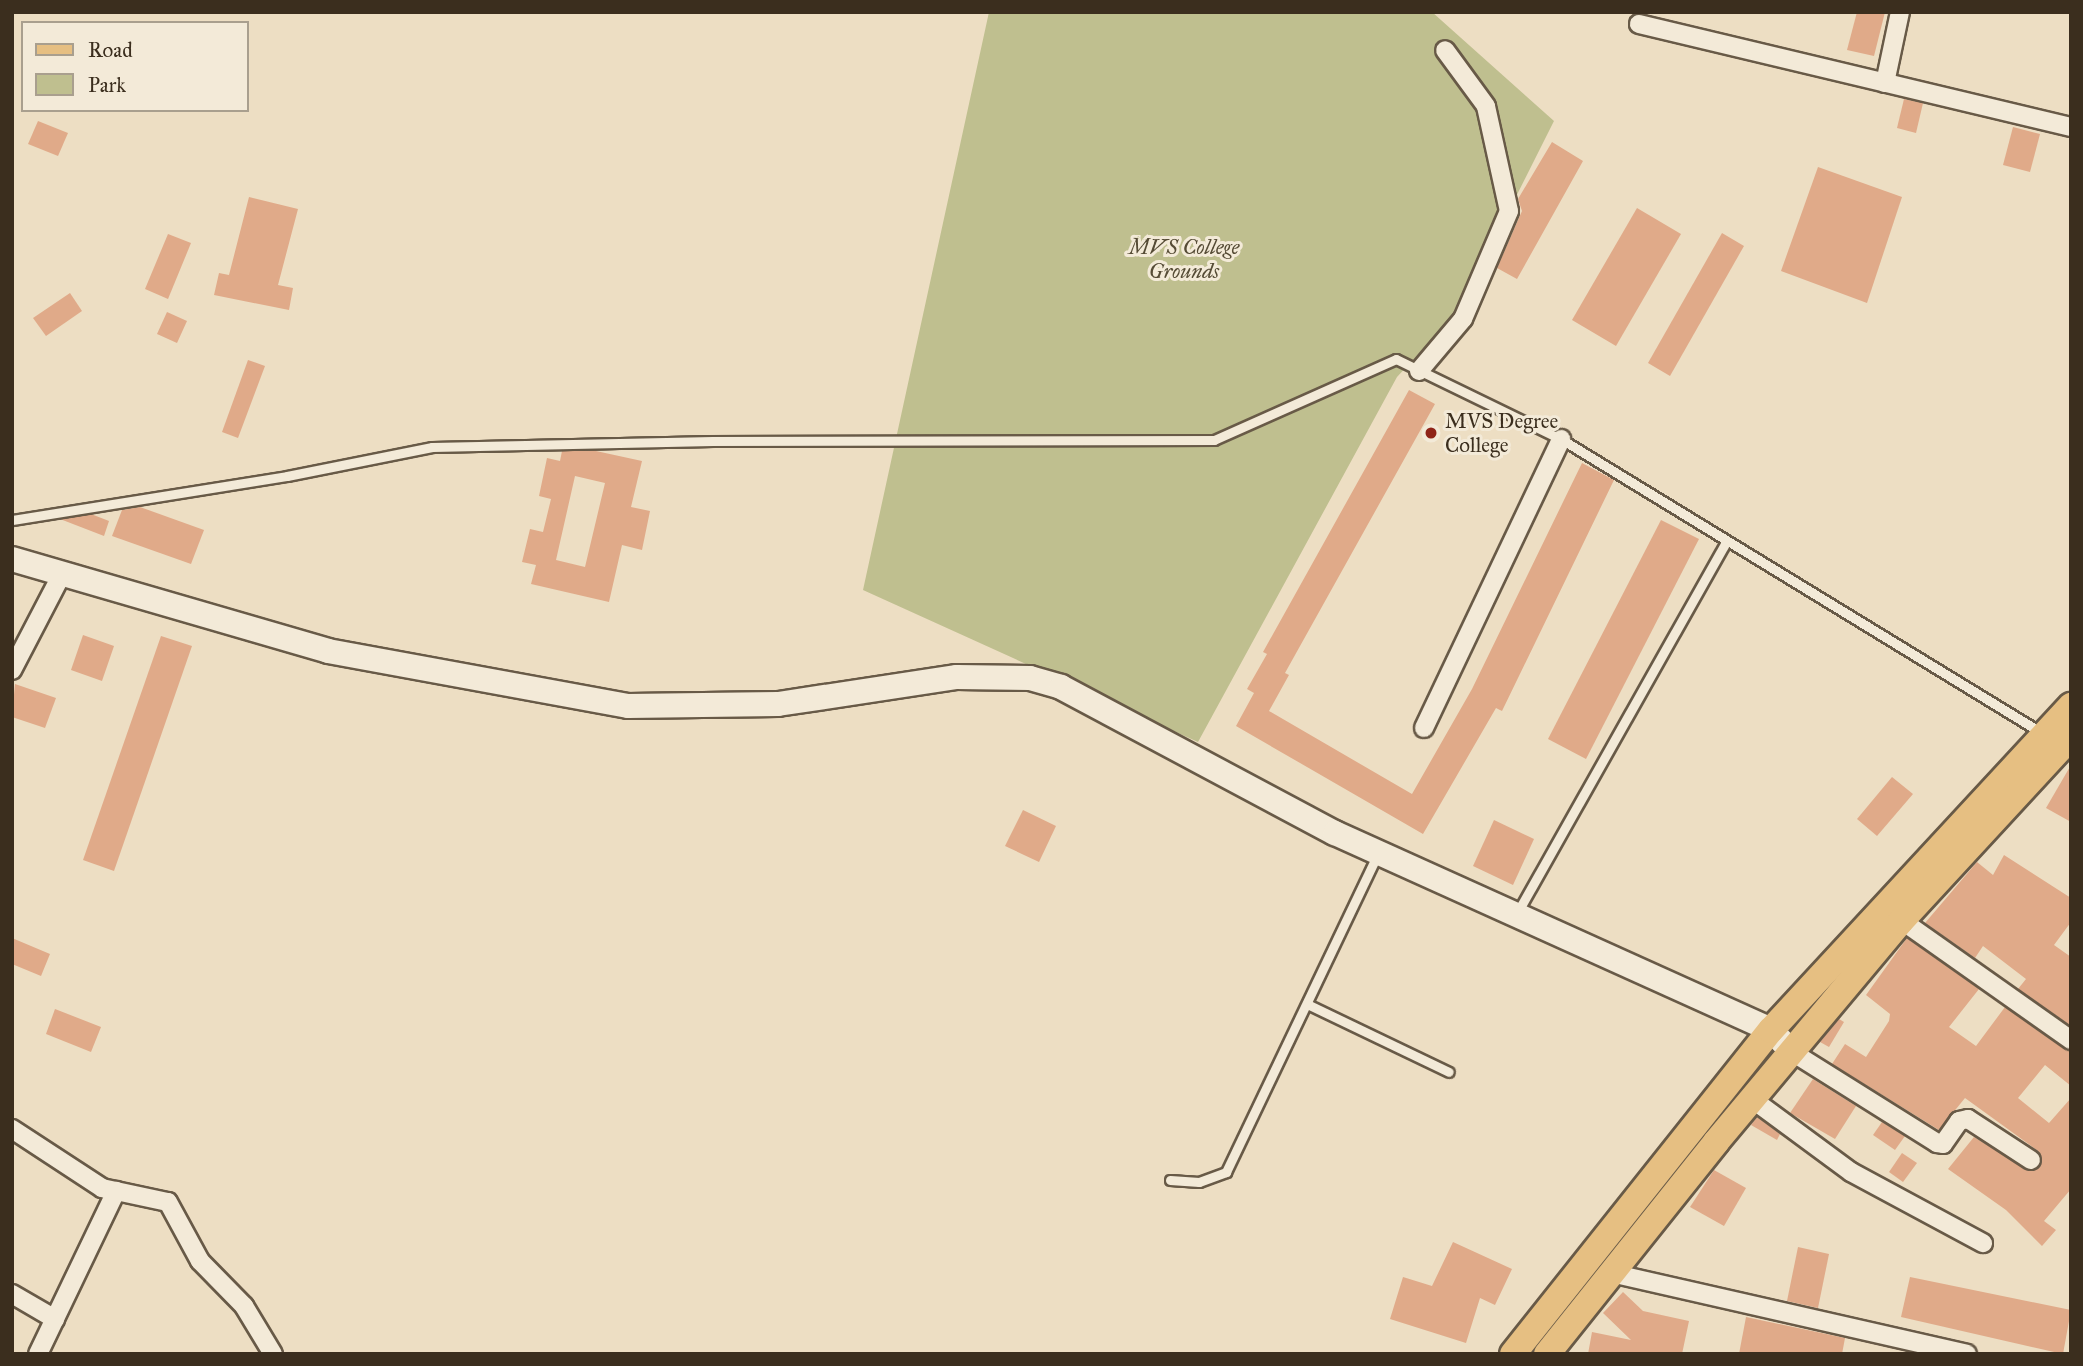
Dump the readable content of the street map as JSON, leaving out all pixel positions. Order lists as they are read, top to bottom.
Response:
{
  "parks": ["MVS College Grounds"],
  "places": ["MVS Degree College"],
  "legend": ["Road", "Park"]
}
